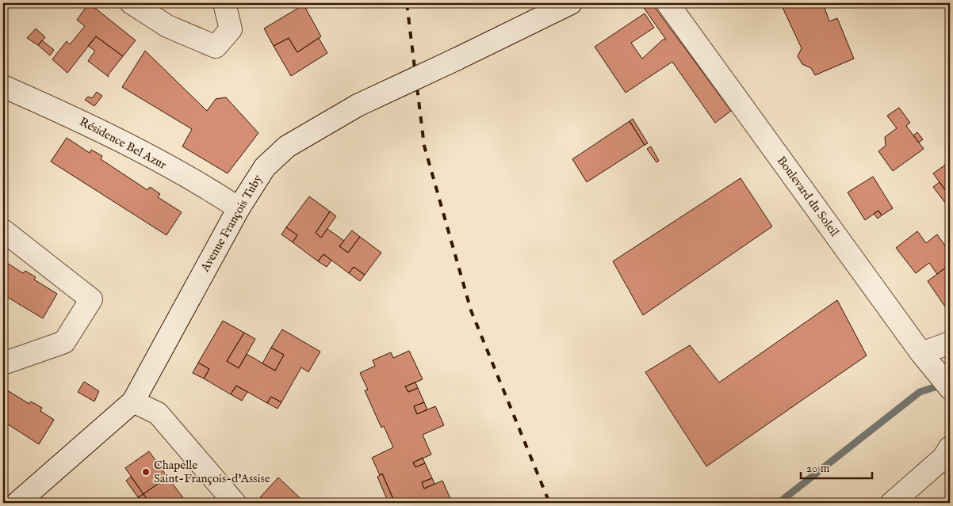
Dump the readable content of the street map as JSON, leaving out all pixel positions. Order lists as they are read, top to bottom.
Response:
{
  "streets": {
    "street": ["Résidence Bel Azur", "Boulevard du Soleil", "Avenue François Tuby"]
  },
  "crossings": [
    ["Résidence Bel Azur", "Avenue François Tuby"]
  ],
  "places": ["Chapelle Saint-François-d'Assise"],
  "scale_bar": "20 m"
}
